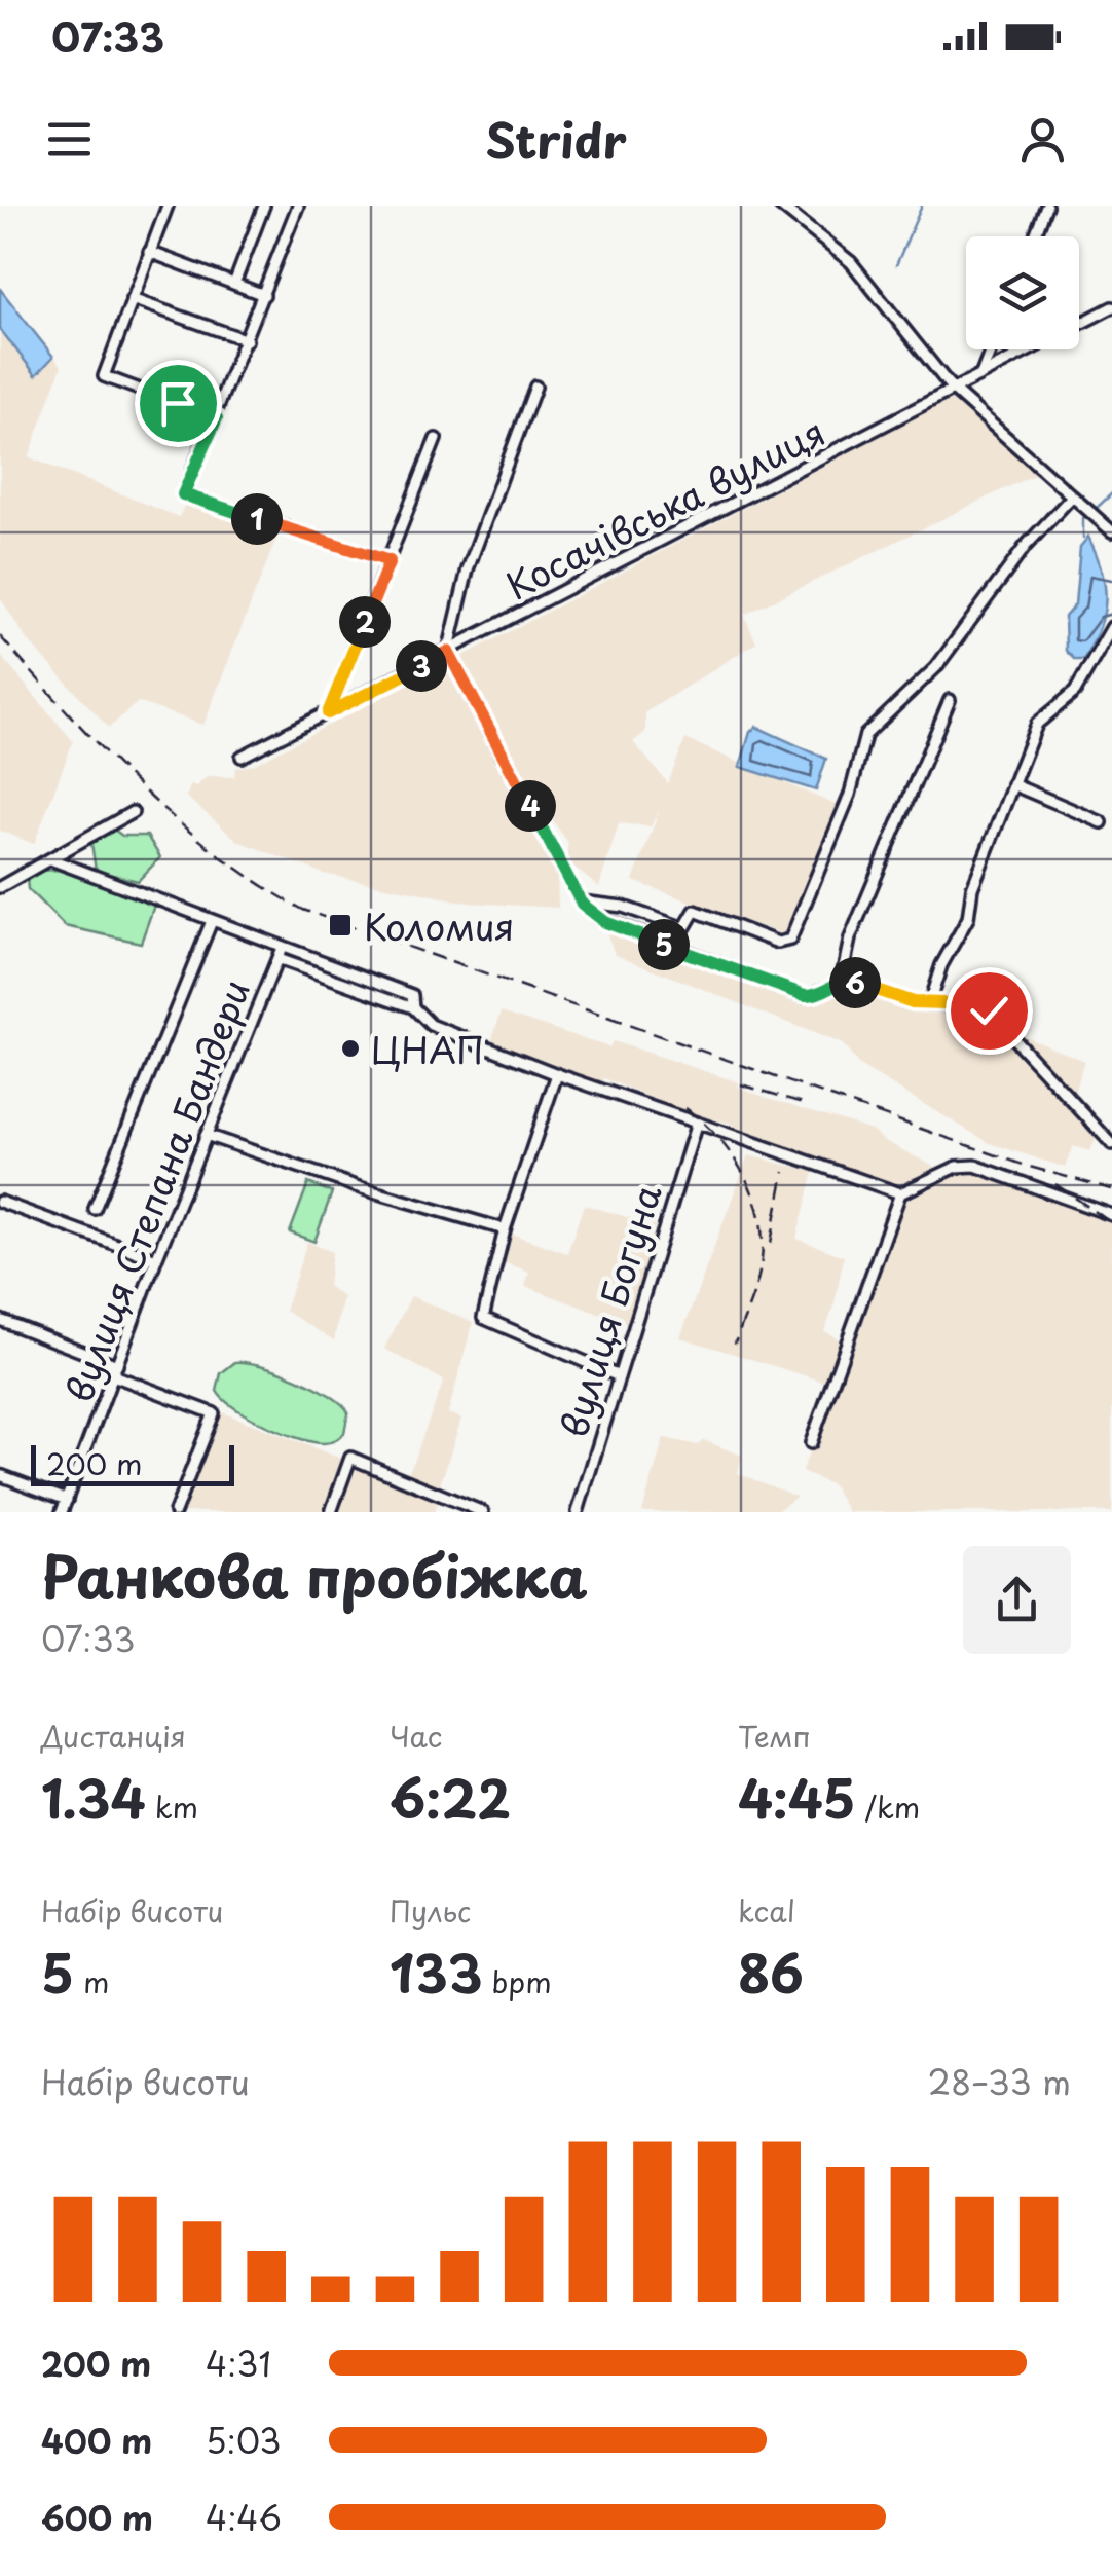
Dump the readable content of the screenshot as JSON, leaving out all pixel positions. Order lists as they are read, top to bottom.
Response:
{
  "streets": {
    "street": ["Косачівська вулиця", "вулиця Степана Бандери", "вулиця Богуна"]
  },
  "places": {
    "transit": ["Коломия"],
    "other": ["ЦНАП"]
  },
  "scale_bar": "200 m",
  "page": {
    "status": "07:33",
    "header": "Stridr",
    "pins": [
      "1",
      "2",
      "3",
      "4",
      "5",
      "6"
    ],
    "scale": "200 m",
    "heading": ["Ранкова пробіжка", "07:33"],
    "stats": [
      ["Дистанція", "1.34 km"],
      ["Час", "6:22"],
      ["Темп", "4:45 /km"],
      ["Набір висоти", "5 m"],
      ["Пульс", "133 bpm"],
      ["kcal", "86"]
    ],
    "chart": ["Набір висоти", "28–33 m"],
    "list": [
      {
        "name": "200 m",
        "note": "4:31"
      },
      {
        "name": "400 m",
        "note": "5:03"
      },
      {
        "name": "600 m",
        "note": "4:46"
      }
    ]
  }
}
